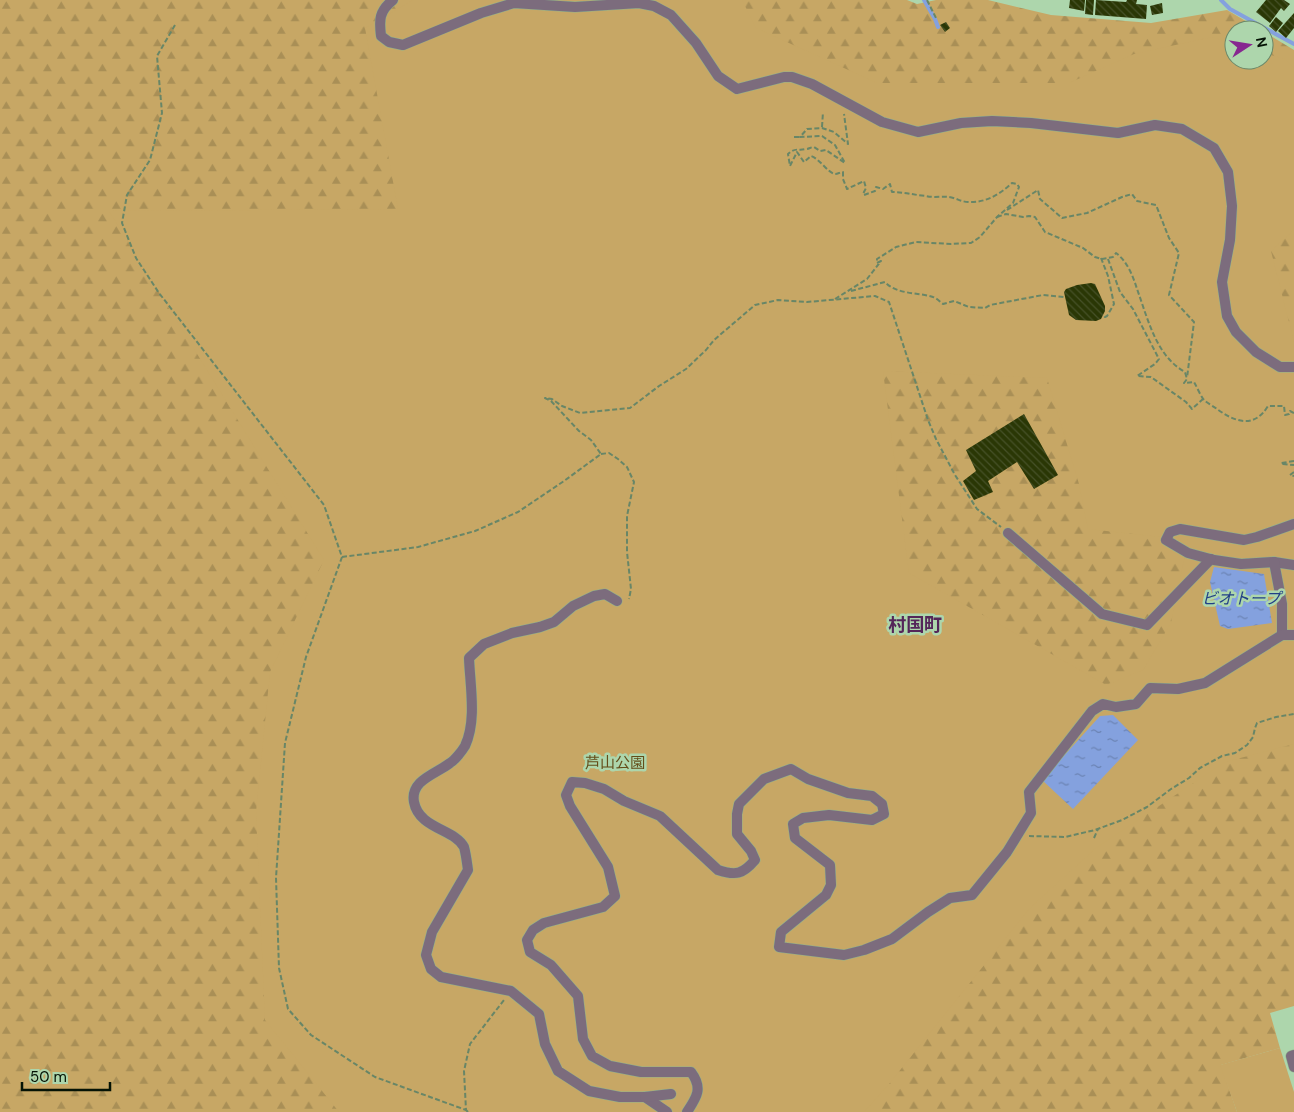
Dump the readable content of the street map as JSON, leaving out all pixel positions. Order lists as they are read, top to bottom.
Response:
{
  "districts": ["村国町"],
  "water": ["ビオトープ"],
  "parks": ["芦山公園"],
  "scale_bar": "50 m",
  "north": "right"
}
